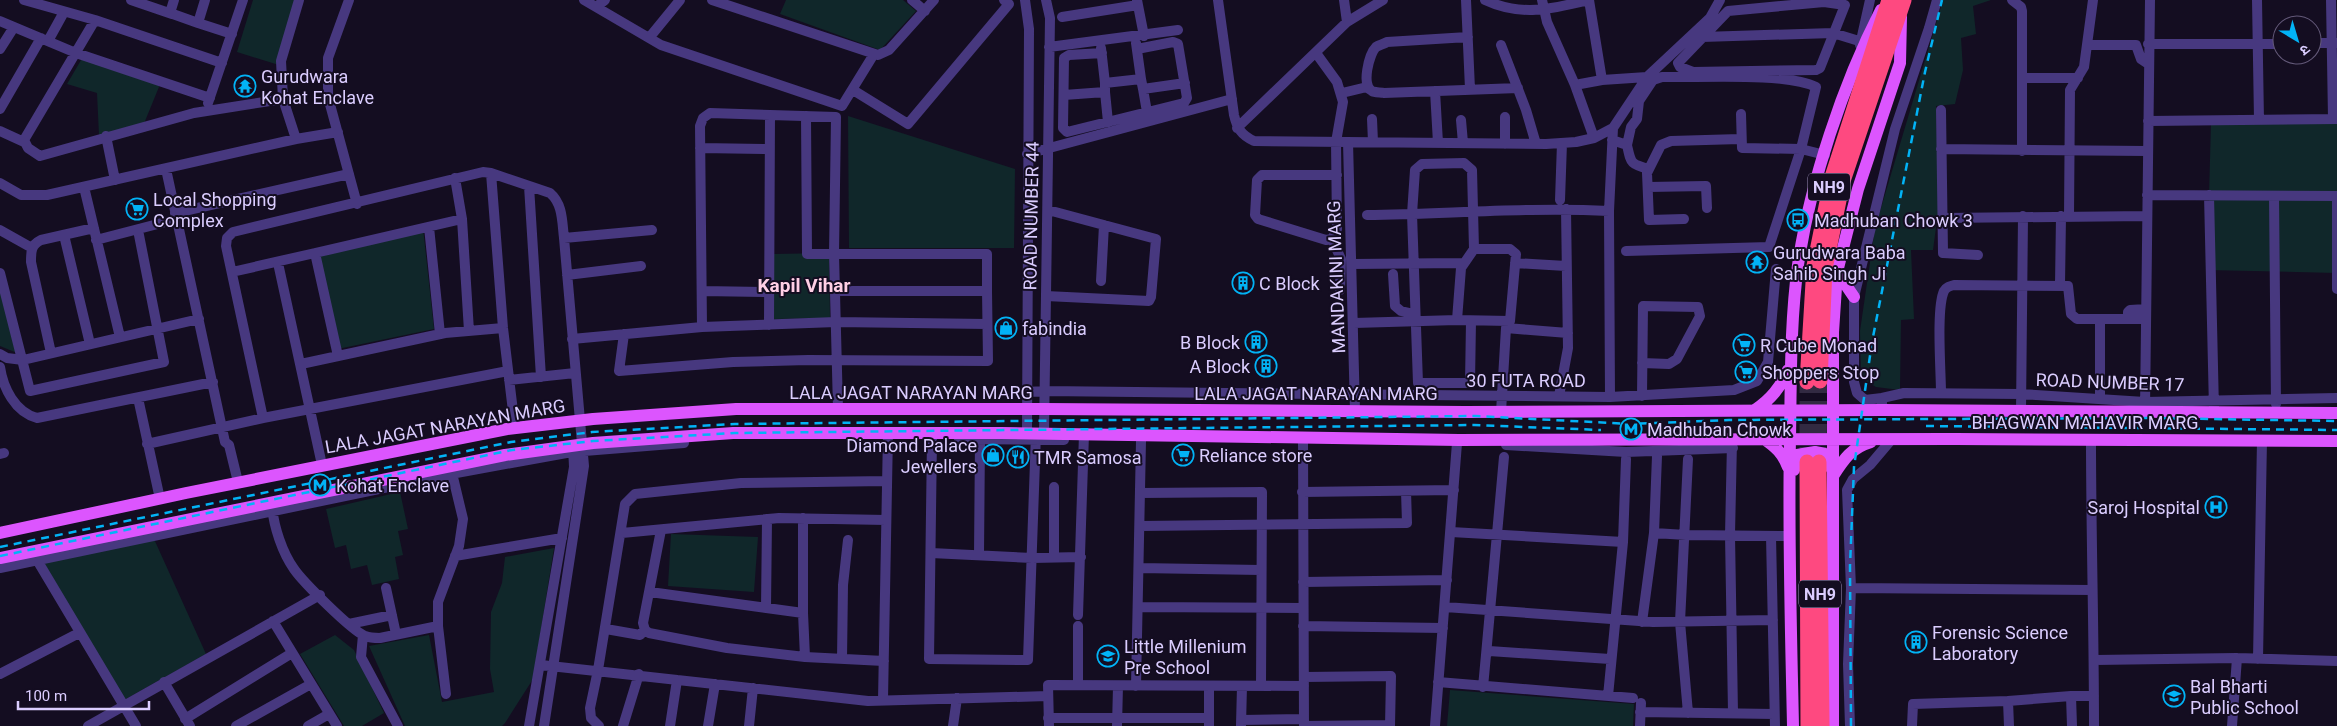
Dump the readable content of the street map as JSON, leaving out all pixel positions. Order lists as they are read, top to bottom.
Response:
{
  "streets": {
    "highway": ["NH9"],
    "main road": ["LALA JAGAT NARAYAN MARG", "BHAGWAN MAHAVIR MARG"],
    "street": [
      "ROAD NUMBER 44",
      "MANDAKINI MARG",
      "30 FUTA ROAD",
      "ROAD NUMBER 17"
    ]
  },
  "crossings": [
    ["ROAD NUMBER 44", "30 FUTA ROAD"],
    ["ROAD NUMBER 44", "LALA JAGAT NARAYAN MARG"],
    ["MANDAKINI MARG", "30 FUTA ROAD"],
    ["MANDAKINI MARG", "LALA JAGAT NARAYAN MARG"],
    ["ROAD NUMBER 17", "BHAGWAN MAHAVIR MARG"],
    ["LALA JAGAT NARAYAN MARG", "BHAGWAN MAHAVIR MARG"]
  ],
  "districts": ["Kapil Vihar"],
  "places": {
    "temple": ["Gurudwara Kohat Enclave", "Gurudwara Baba Sahib Singh Ji"],
    "supermarket": [
      "Local Shopping Complex",
      "R Cube Monad",
      "Shoppers Stop",
      "Reliance store"
    ],
    "bus stop": ["Madhuban Chowk 3"],
    "building": [
      "C Block",
      "B Block",
      "A Block",
      "Forensic Science Laboratory"
    ],
    "shop": ["fabindia", "Diamond Palace Jewellers"],
    "metro station": ["Madhuban Chowk", "Kohat Enclave"],
    "restaurant": ["TMR Samosa"],
    "hospital": ["Saroj Hospital"],
    "school or university": ["Little Millenium Pre School", "Bal Bharti Public School"]
  },
  "scale_bar": "100 m",
  "north": "bottom right"
}
